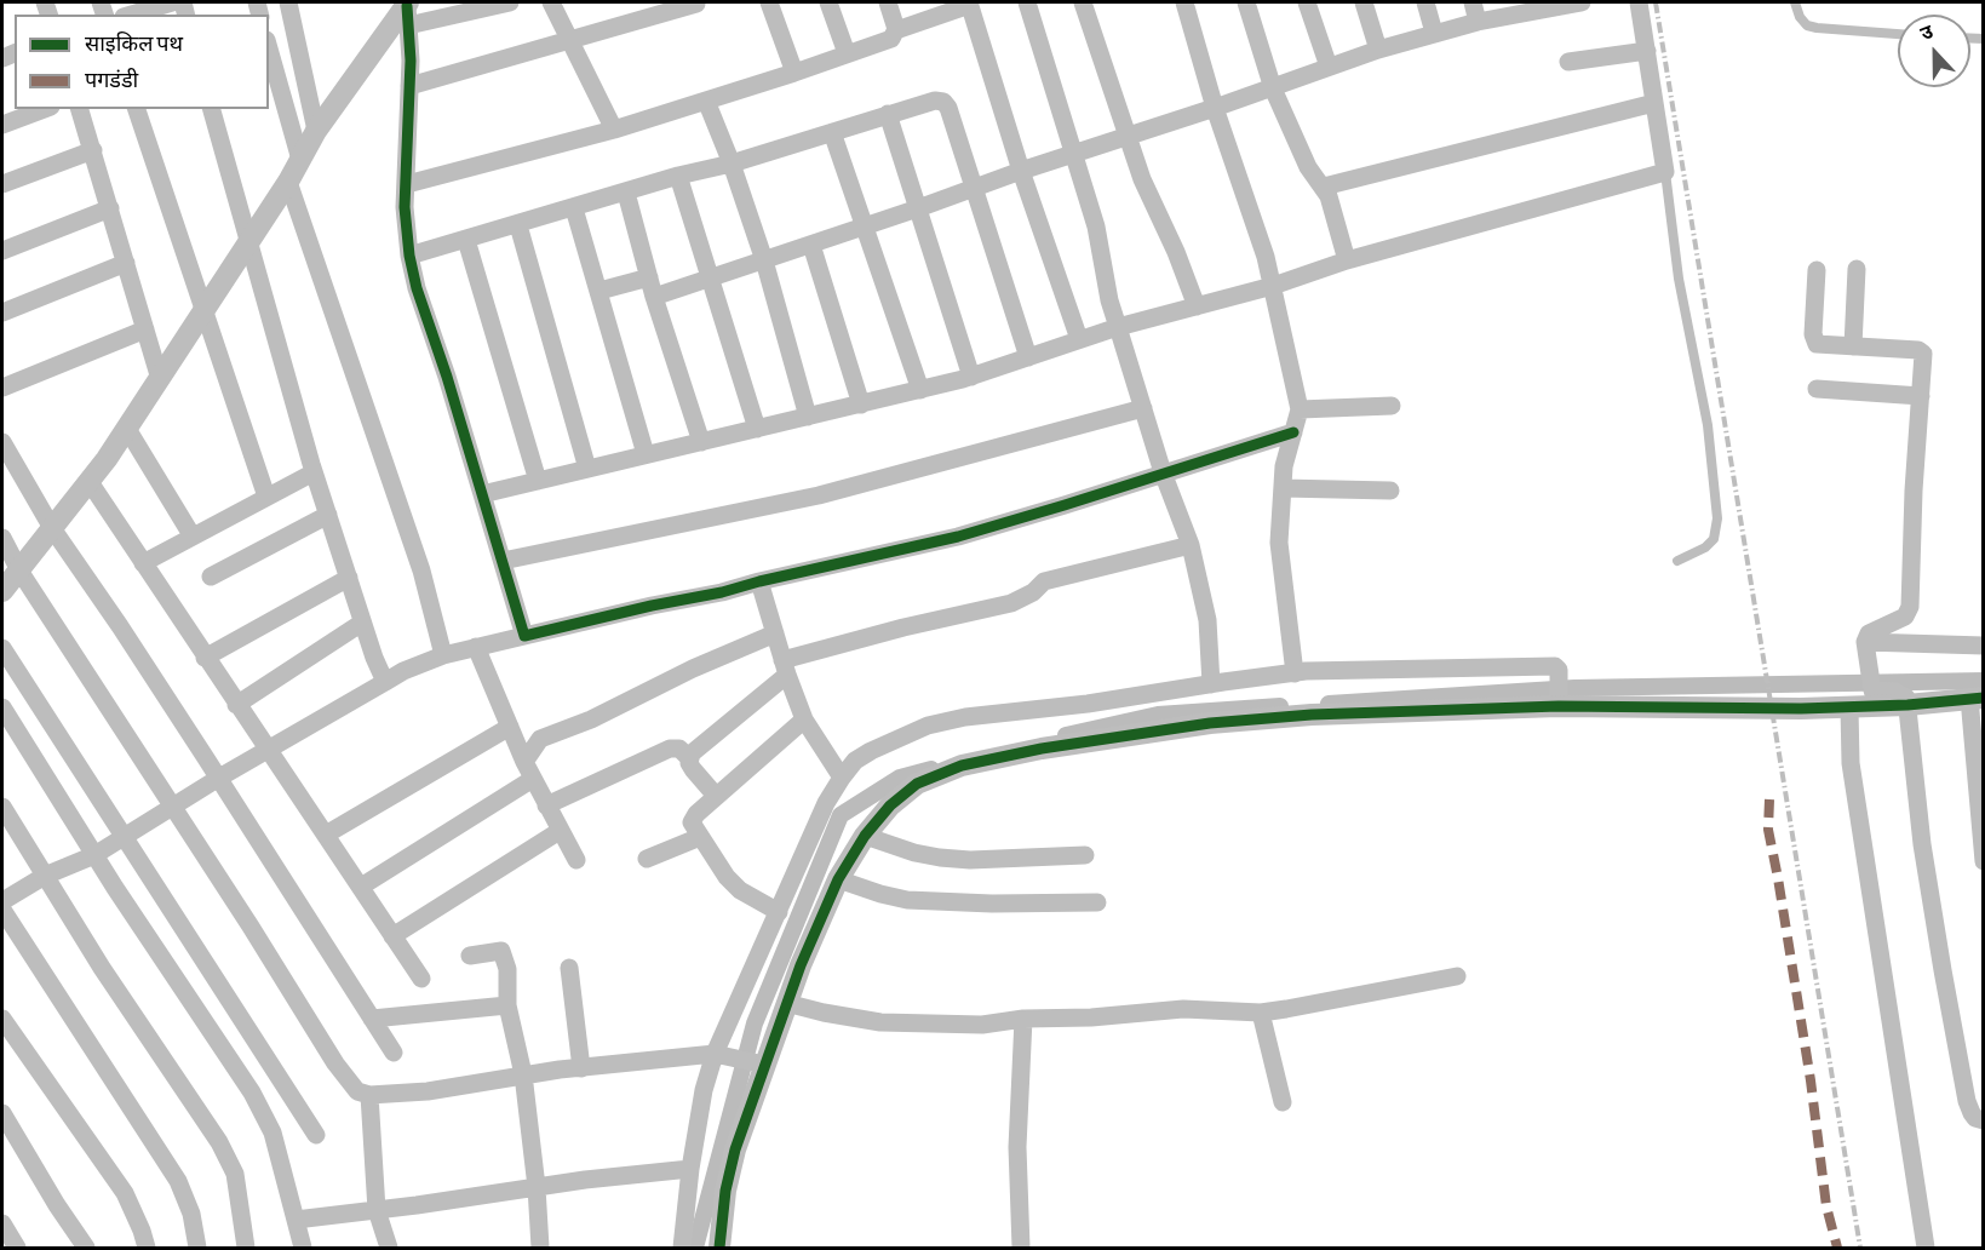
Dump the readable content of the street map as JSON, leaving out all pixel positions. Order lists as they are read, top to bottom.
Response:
{
  "legend": ["साइकिल पथ", "पगडंडी"],
  "north": "top"
}
